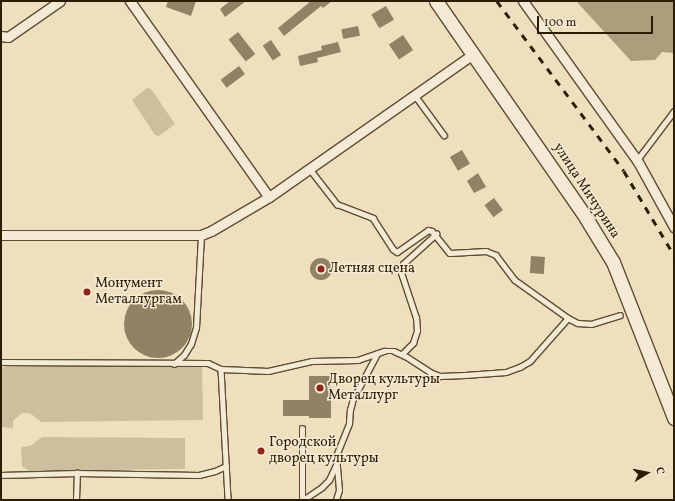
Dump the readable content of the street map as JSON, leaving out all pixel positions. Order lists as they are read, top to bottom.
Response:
{
  "streets": {
    "main road": ["улица Мичурина"]
  },
  "places": [
    "Летняя сцена",
    "Монумент Металлургам",
    "Дворец культуры Металлург",
    "Городской дворец культуры"
  ],
  "scale_bar": "100 m",
  "north": "right"
}
